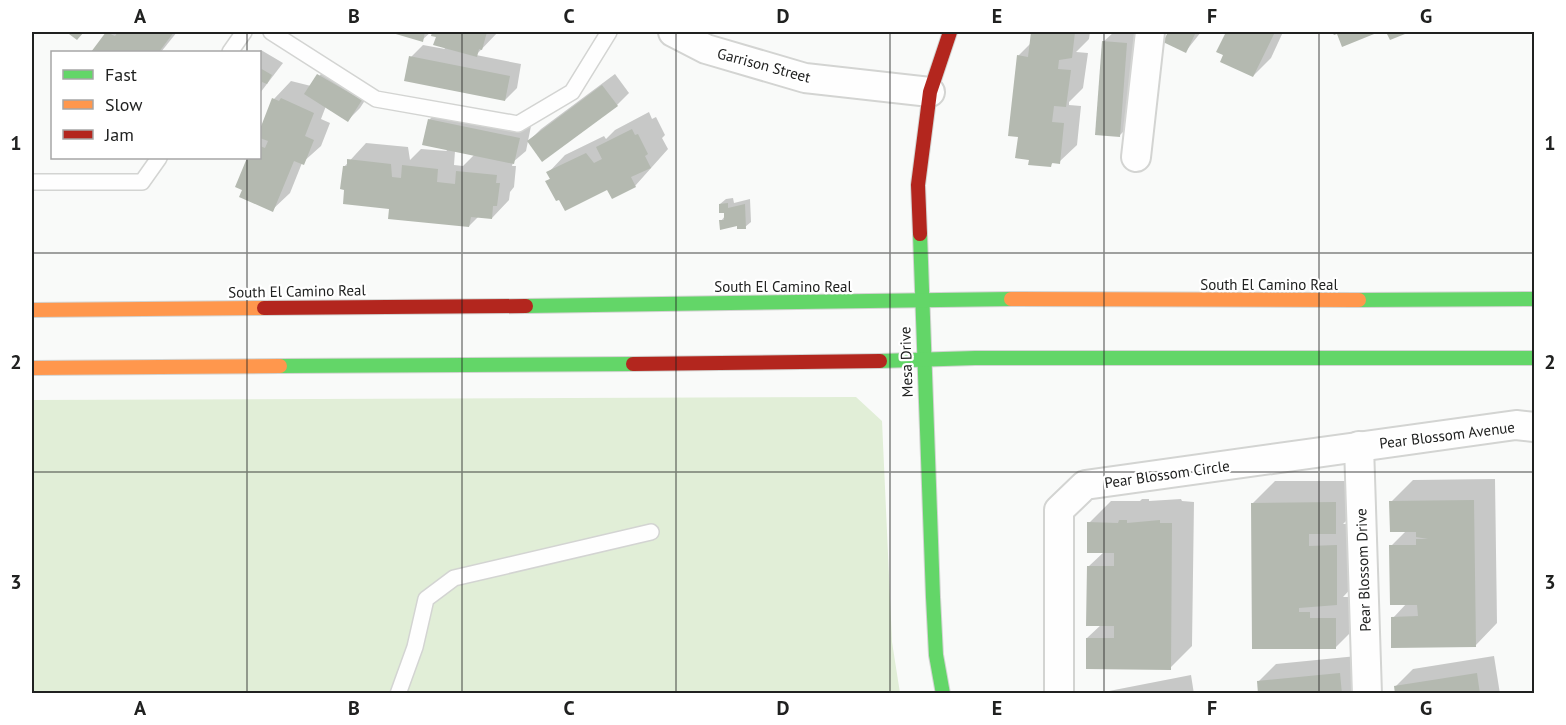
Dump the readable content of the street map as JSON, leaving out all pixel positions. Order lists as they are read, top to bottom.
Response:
{
  "streets": {
    "main road": ["South El Camino Real", "Mesa Drive"],
    "street": [
      "Garrison Street",
      "Pear Blossom Avenue",
      "Pear Blossom Circle",
      "Pear Blossom Drive"
    ]
  },
  "crossings": [
    ["Garrison Street", "Mesa Drive"],
    ["South El Camino Real", "Mesa Drive"],
    ["Pear Blossom Avenue", "Pear Blossom Circle"],
    ["Pear Blossom Avenue", "Pear Blossom Drive"],
    ["Pear Blossom Circle", "Pear Blossom Drive"]
  ],
  "legend": ["Fast", "Slow", "Jam"],
  "grid": {
    "columns": [
      "A",
      "B",
      "C",
      "D",
      "E",
      "F",
      "G"
    ],
    "rows": ["1", "2", "3"]
  }
}
